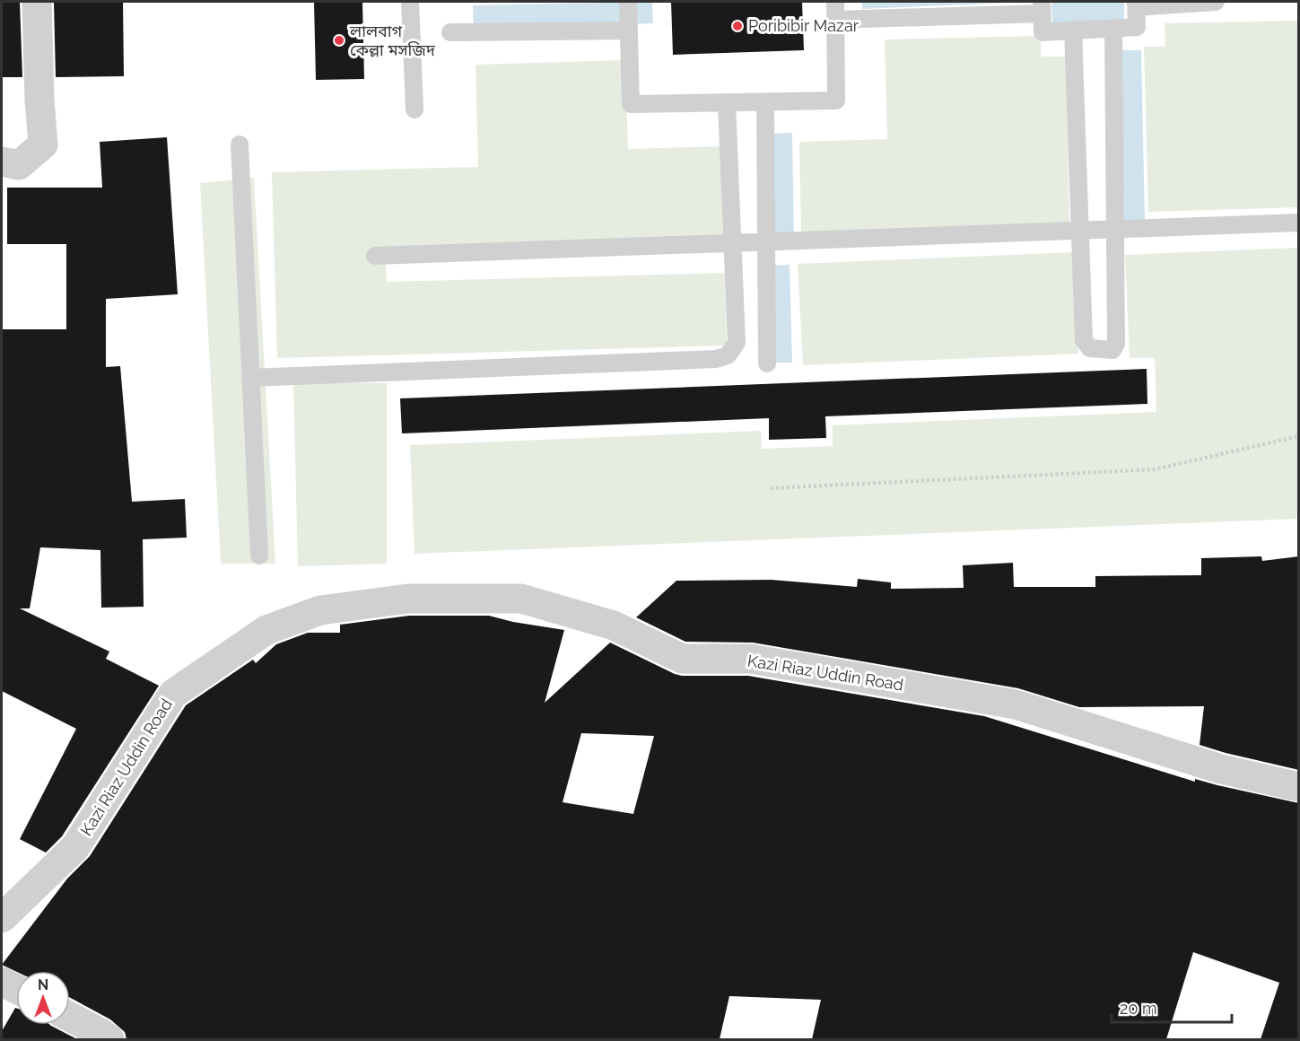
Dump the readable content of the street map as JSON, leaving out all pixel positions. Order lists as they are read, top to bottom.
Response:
{
  "streets": {
    "street": ["Kazi Riaz Uddin Road"]
  },
  "places": ["Poribibir Mazar", "লালবাগ কেল্লা মসজিদ"],
  "scale_bar": "20 m",
  "north": "top"
}
